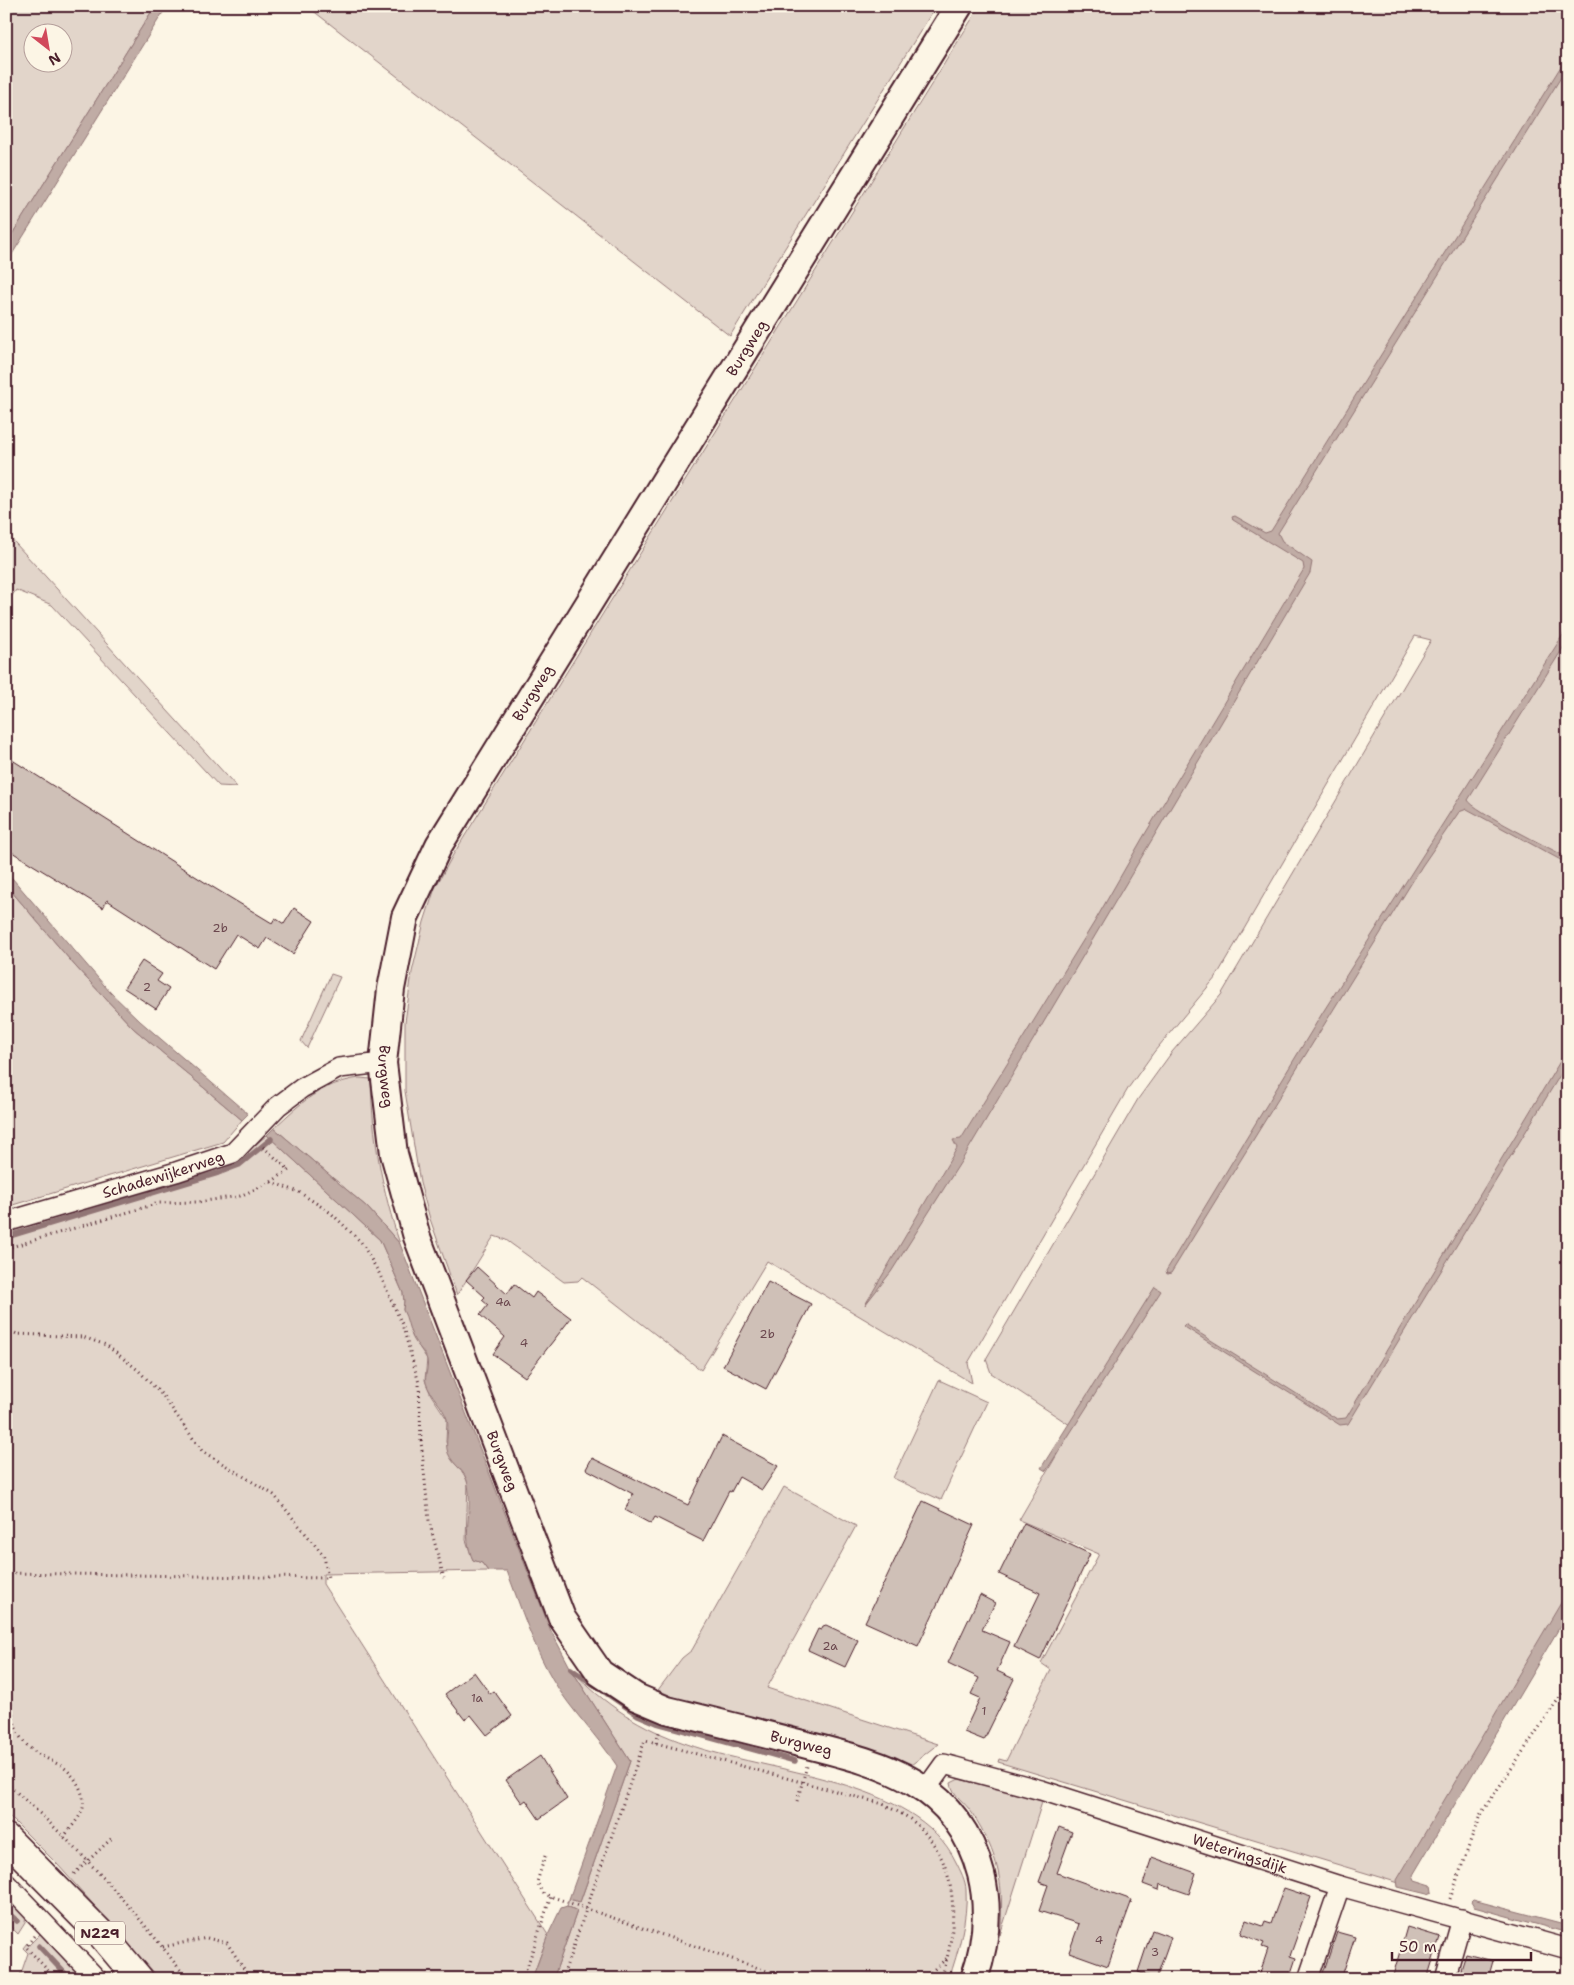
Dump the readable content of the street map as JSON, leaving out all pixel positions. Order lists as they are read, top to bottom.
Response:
{
  "streets": {
    "main road": ["Burgweg", "N229"],
    "street": ["Schadewijkerweg", "Weteringsdijk"]
  },
  "crossings": [
    ["Burgweg", "Schadewijkerweg"],
    ["Burgweg", "Weteringsdijk"]
  ],
  "house_numbers": [
    "2b",
    "2",
    "4a",
    "2b",
    "4",
    "2a",
    "1a",
    "1",
    "4",
    "3"
  ],
  "scale_bar": "50 m",
  "north": "bottom right"
}
